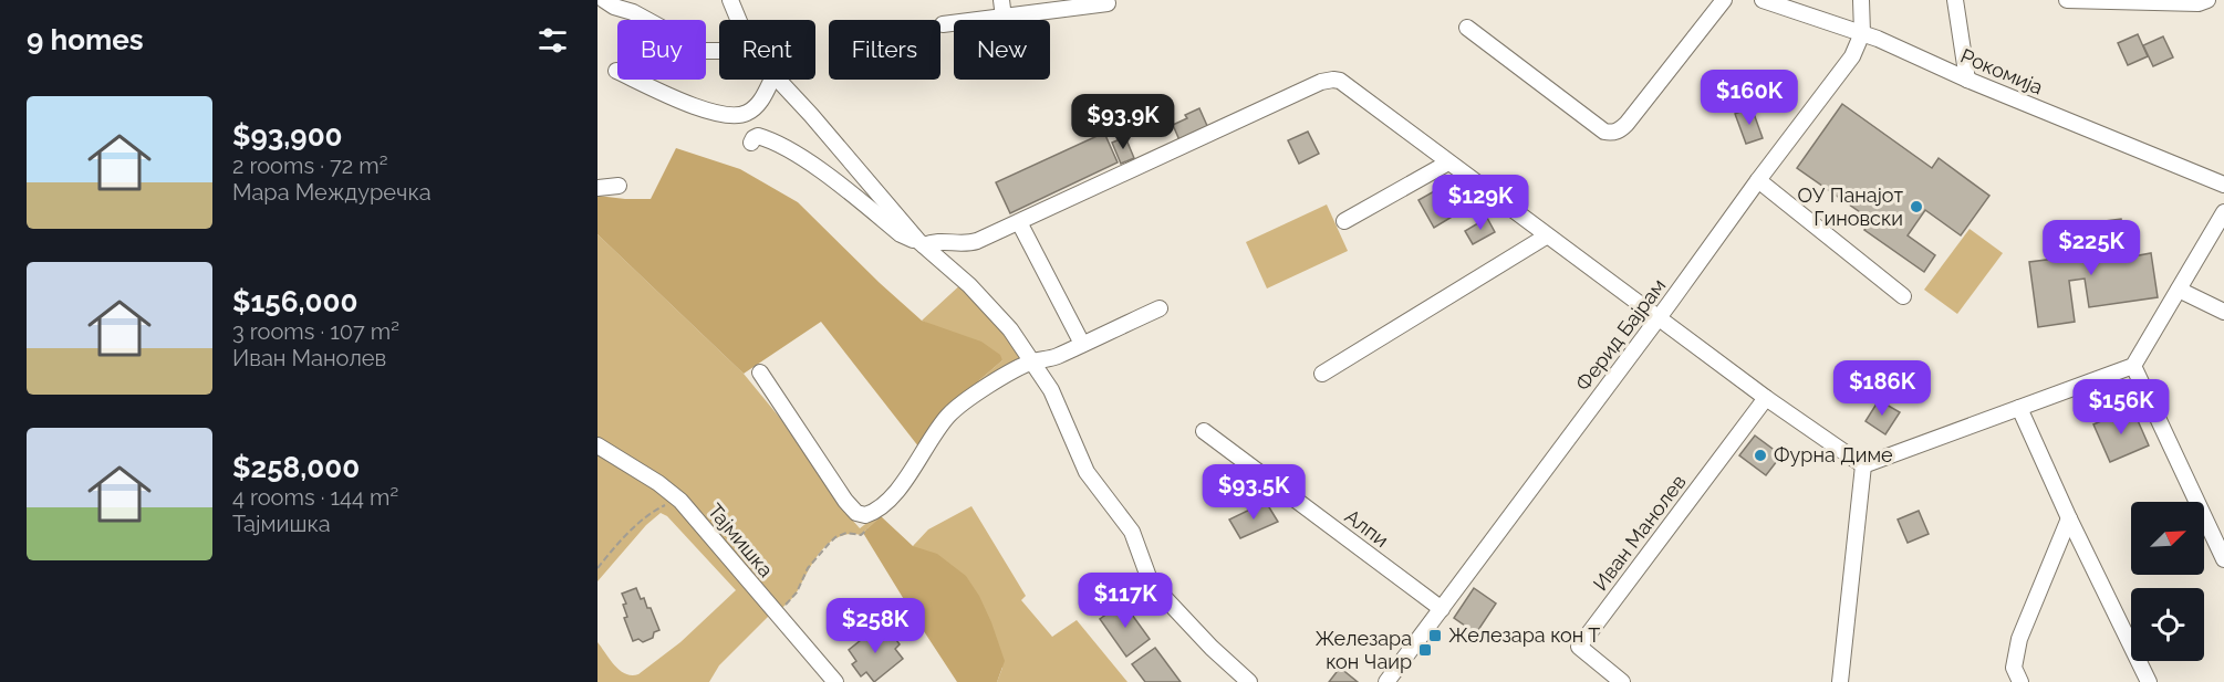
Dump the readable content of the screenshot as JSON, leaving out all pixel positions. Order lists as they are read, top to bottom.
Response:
{
  "streets": {
    "street": [
      "Рокомија",
      "Ферид Бајрам",
      "Алпи",
      "Иван Манолев",
      "Тајмишка"
    ]
  },
  "crossings": [
    ["Рокомија", "Ферид Бајрам"],
    ["Ферид Бајрам", "Алпи"]
  ],
  "places": {
    "other": ["ОУ Панајот Гиновски", "Фурна Диме"],
    "transit": ["Железара кон Т", "Железара кон Чаир"]
  },
  "north": "top right",
  "page": {
    "heading": "9 homes",
    "chip": [
      "Buy",
      "Rent",
      "Filters",
      "New"
    ],
    "price": [
      "$160K",
      "$93.9K",
      "$129K",
      "$225K",
      "$186K",
      "$156K",
      "$93.5K",
      "$117K",
      "$258K"
    ],
    "list": [
      {
        "name": "$93,900",
        "note": "2 rooms · 72 m² · Мара Междуречка"
      },
      {
        "name": "$156,000",
        "note": "3 rooms · 107 m² · Иван Манолев"
      },
      {
        "name": "$258,000",
        "note": "4 rooms · 144 m² · Тајмишка"
      }
    ]
  }
}
